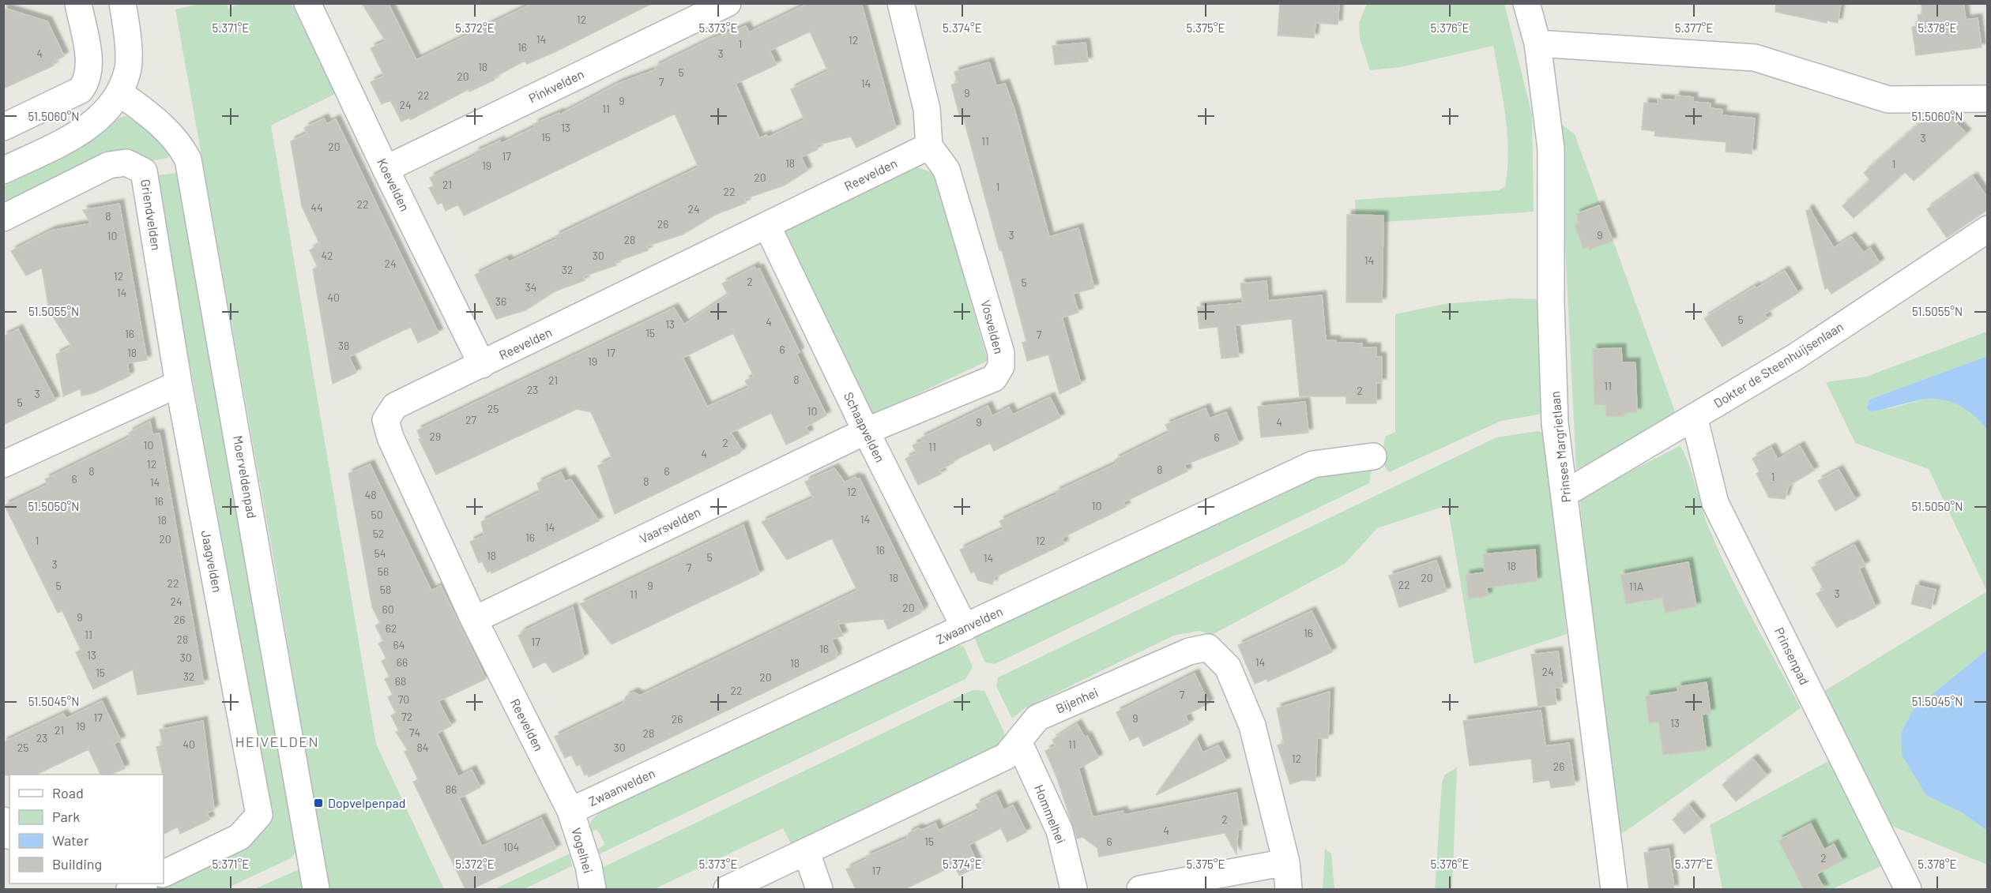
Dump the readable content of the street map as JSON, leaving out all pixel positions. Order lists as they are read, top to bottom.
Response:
{
  "streets": {
    "street": [
      "Pinkvelden",
      "Reevelden",
      "Koevelden",
      "Griendvelden",
      "Vosvelden",
      "Dokter de Steenhuijsenlaan",
      "Schaapvelden",
      "Prinses Margrietlaan",
      "Moerveldenpad",
      "Vaarsvelden",
      "Jaagvelden",
      "Zwaanvelden",
      "Prinsenpad",
      "Bijenhei",
      "Hommelhei",
      "Vogelhei"
    ]
  },
  "crossings": [
    ["Pinkvelden", "Koevelden"],
    ["Reevelden", "Koevelden"],
    ["Reevelden", "Vosvelden"],
    ["Reevelden", "Schaapvelden"],
    ["Reevelden", "Vaarsvelden"],
    ["Reevelden", "Zwaanvelden"],
    ["Reevelden", "Vogelhei"],
    ["Griendvelden", "Jaagvelden"],
    ["Vosvelden", "Schaapvelden"],
    ["Vosvelden", "Vaarsvelden"],
    ["Dokter de Steenhuijsenlaan", "Prinses Margrietlaan"],
    ["Dokter de Steenhuijsenlaan", "Prinsenpad"],
    ["Schaapvelden", "Vaarsvelden"],
    ["Schaapvelden", "Zwaanvelden"],
    ["Zwaanvelden", "Vogelhei"],
    ["Bijenhei", "Hommelhei"]
  ],
  "districts": ["HEIVELDEN"],
  "places": {
    "transit": ["Dopvelpenpad"]
  },
  "house_numbers": [
    "12",
    "14",
    "12",
    "1",
    "16",
    "4",
    "3",
    "18",
    "5",
    "20",
    "7",
    "14",
    "9",
    "22",
    "9",
    "24",
    "11",
    "13",
    "15",
    "3",
    "11",
    "20",
    "17",
    "18",
    "1",
    "19",
    "20",
    "21",
    "1",
    "22",
    "22",
    "44",
    "24",
    "8",
    "26",
    "3",
    "9",
    "10",
    "28",
    "42",
    "30",
    "14",
    "24",
    "32",
    "12",
    "2",
    "5",
    "34",
    "14",
    "40",
    "36",
    "5",
    "4",
    "13",
    "15",
    "16",
    "7",
    "38",
    "6",
    "18",
    "17",
    "19",
    "8",
    "21",
    "11",
    "23",
    "2",
    "3",
    "5",
    "25",
    "10",
    "27",
    "9",
    "4",
    "29",
    "6",
    "2",
    "10",
    "11",
    "4",
    "12",
    "8",
    "8",
    "6",
    "1",
    "6",
    "8",
    "14",
    "12",
    "48",
    "16",
    "10",
    "50",
    "14",
    "18",
    "14",
    "52",
    "16",
    "20",
    "1",
    "12",
    "16",
    "54",
    "18",
    "5",
    "14",
    "3",
    "18",
    "7",
    "56",
    "18",
    "20",
    "22",
    "22",
    "5",
    "9",
    "11A",
    "58",
    "3",
    "11",
    "24",
    "20",
    "60",
    "9",
    "26",
    "62",
    "16",
    "11",
    "28",
    "17",
    "64",
    "16",
    "13",
    "30",
    "66",
    "14",
    "18",
    "24",
    "15",
    "32",
    "20",
    "68",
    "22",
    "7",
    "70",
    "72",
    "17",
    "9",
    "26",
    "13",
    "19",
    "21",
    "74",
    "28",
    "23",
    "40",
    "11",
    "25",
    "84",
    "30",
    "12",
    "26",
    "86",
    "2",
    "4",
    "15",
    "6",
    "104",
    "2",
    "17"
  ],
  "legend": [
    "Road",
    "Park",
    "Water",
    "Building"
  ],
  "coordinates": [
    "5.371°E",
    "5.372°E",
    "5.373°E",
    "5.374°E",
    "5.375°E",
    "5.376°E",
    "5.377°E",
    "5.378°E",
    "51.5060°N",
    "51.5055°N",
    "51.5050°N",
    "51.5045°N"
  ]
}
